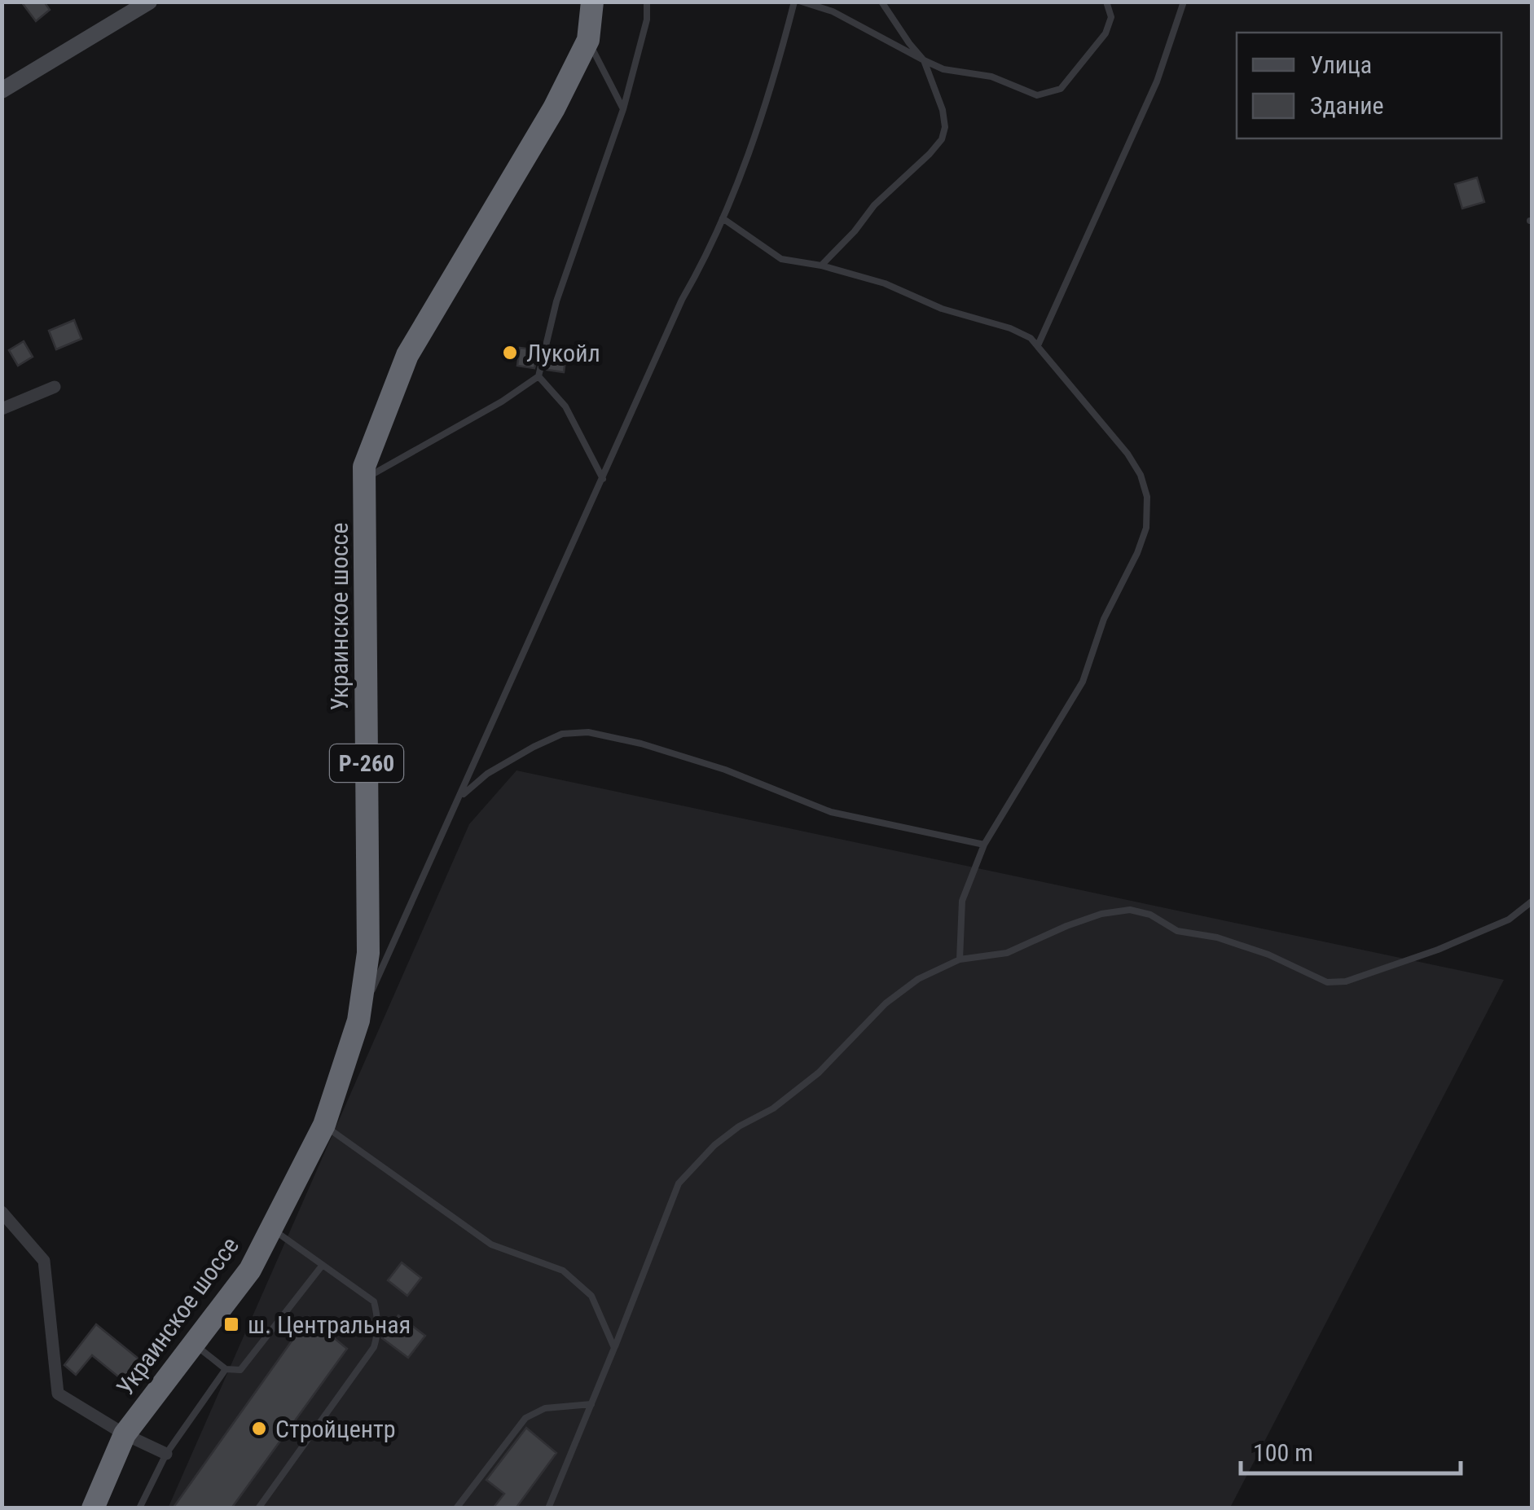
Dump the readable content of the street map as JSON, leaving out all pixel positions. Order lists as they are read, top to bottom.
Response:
{
  "streets": {
    "highway": ["Украинское шоссе", "Р-260"]
  },
  "places": {
    "other": ["Лукойл", "Стройцентр"],
    "transit": ["ш. Центральная"]
  },
  "legend": ["Улица", "Здание"],
  "scale_bar": "100 m"
}
